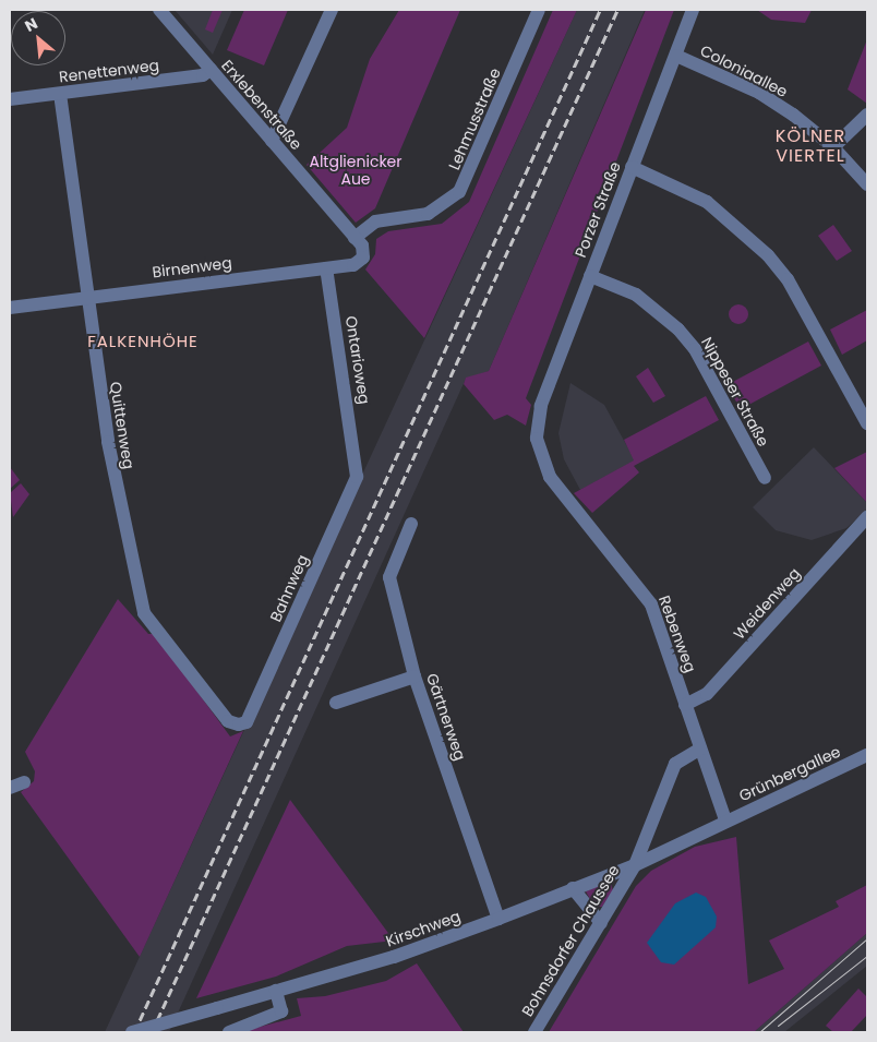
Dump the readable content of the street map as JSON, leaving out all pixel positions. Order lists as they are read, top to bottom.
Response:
{
  "streets": {
    "street": [
      "Renettenweg",
      "Coloniaallee",
      "Erxlebenstraße",
      "Lehmusstraße",
      "Porzer Straße",
      "Birnenweg",
      "Ontarioweg",
      "Nippeser Straße",
      "Quittenweg",
      "Bahnweg",
      "Weidenweg",
      "Rebenweg",
      "Gärtnerweg",
      "Grünbergallee",
      "Kirschweg",
      "Bohnsdorfer Chaussee"
    ]
  },
  "crossings": [
    ["Renettenweg", "Erxlebenstraße"],
    ["Renettenweg", "Quittenweg"],
    ["Coloniaallee", "Porzer Straße"],
    ["Erxlebenstraße", "Lehmusstraße"],
    ["Erxlebenstraße", "Birnenweg"],
    ["Lehmusstraße", "Birnenweg"],
    ["Porzer Straße", "Nippeser Straße"],
    ["Porzer Straße", "Rebenweg"],
    ["Birnenweg", "Ontarioweg"],
    ["Birnenweg", "Quittenweg"],
    ["Ontarioweg", "Bahnweg"],
    ["Quittenweg", "Bahnweg"],
    ["Weidenweg", "Rebenweg"],
    ["Rebenweg", "Grünbergallee"],
    ["Rebenweg", "Kirschweg"],
    ["Gärtnerweg", "Kirschweg"],
    ["Grünbergallee", "Kirschweg"],
    ["Kirschweg", "Bohnsdorfer Chaussee"]
  ],
  "districts": ["KÖLNER VIERTEL", "FALKENHÖHE"],
  "parks": ["Altglienicker Aue"],
  "north": "top left"
}
